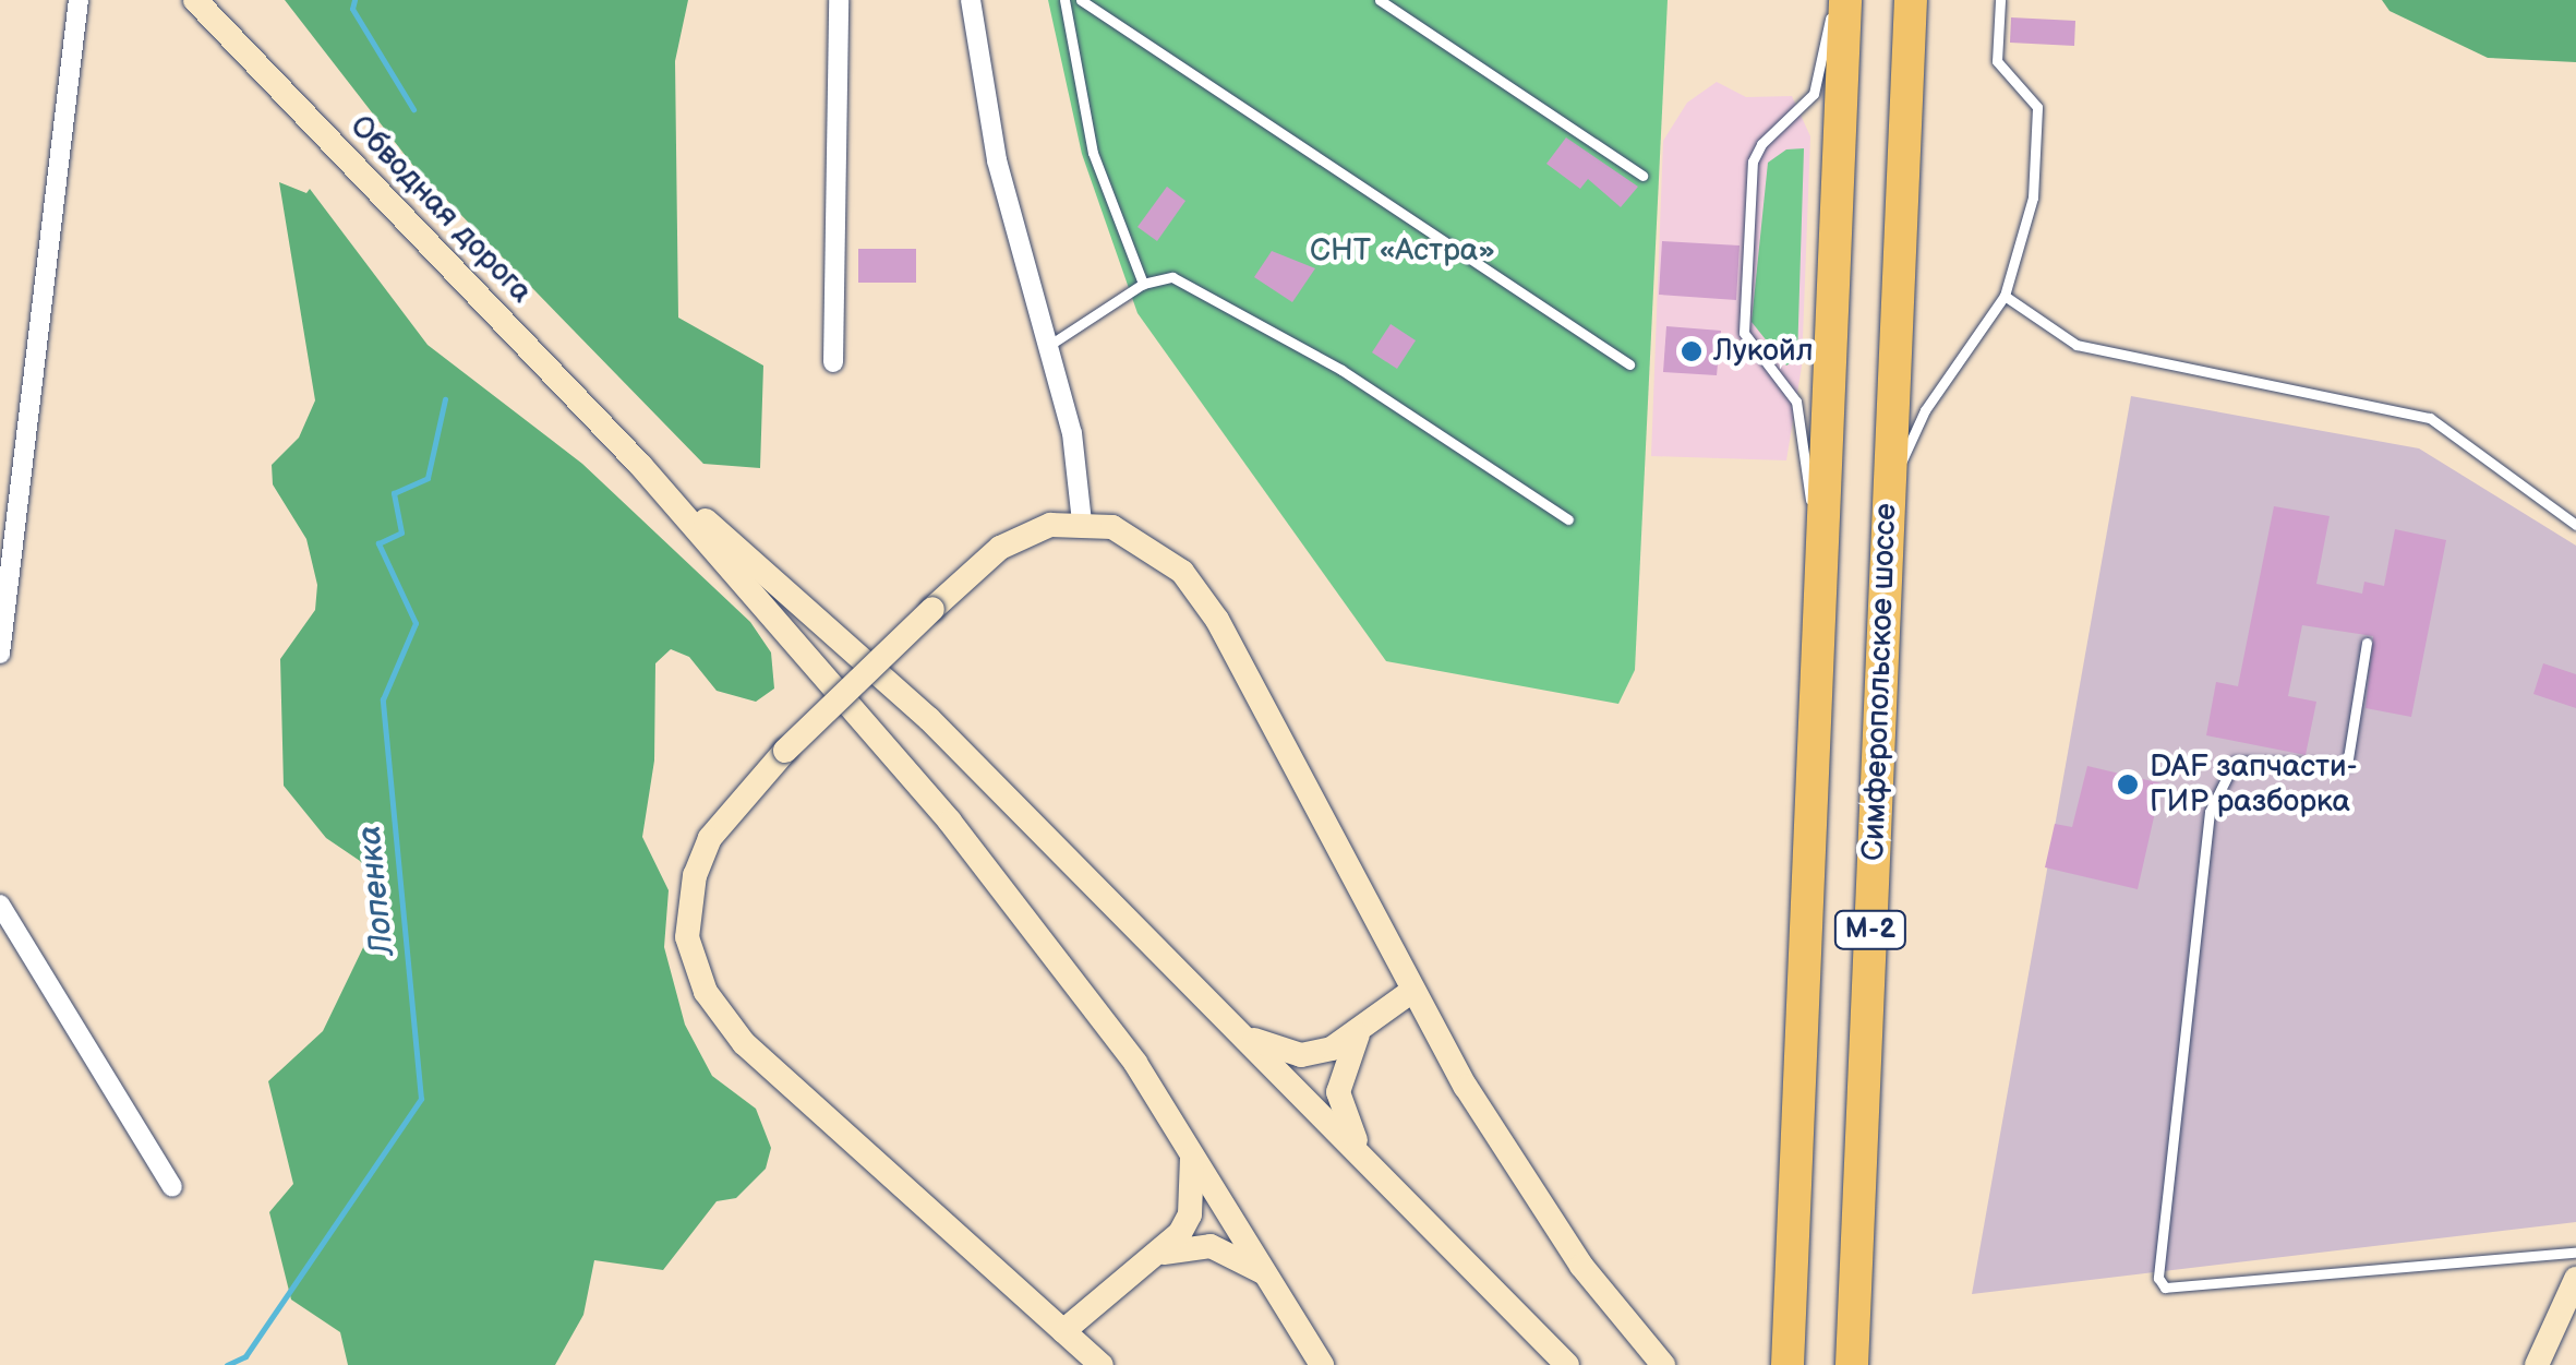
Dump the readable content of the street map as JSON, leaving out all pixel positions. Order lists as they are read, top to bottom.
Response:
{
  "streets": {
    "highway": ["Симферопольское шоссе", "М-2"],
    "main road": ["Обводная дорога"]
  },
  "water": ["Лопенка"],
  "parks": ["СНТ «Астра»"],
  "places": ["Лукойл", "DAF запчасти- ГИР разборка"]
}
